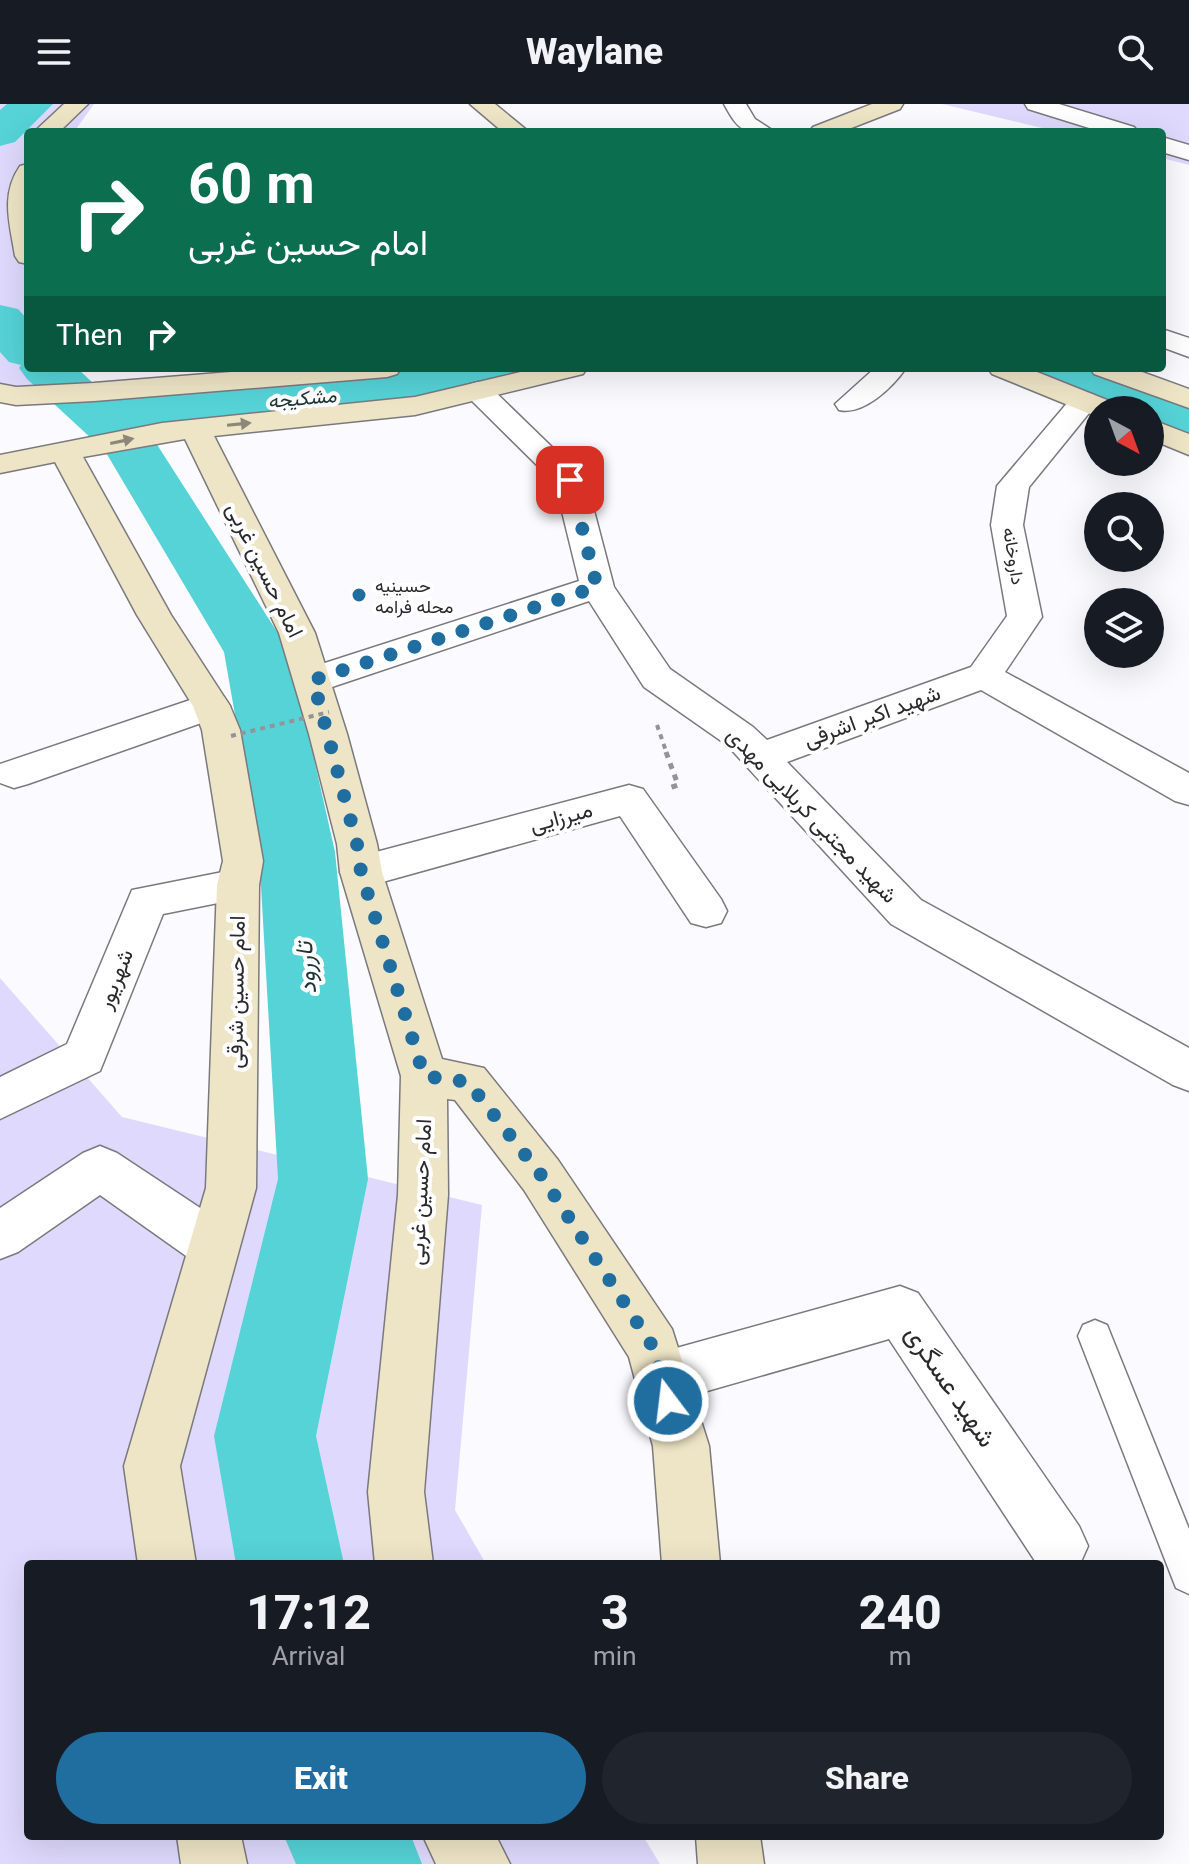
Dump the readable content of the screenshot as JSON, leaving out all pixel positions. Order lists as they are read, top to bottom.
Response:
{
  "streets": {
    "street": [
      "داروخانه",
      "امام حسین غربی",
      "شهید اکبر اشرفی",
      "شهید مجتبی کربلایی مهدی",
      "میرزایی",
      "شهریور",
      "امام حسین شرقی",
      "شهید عسگری"
    ]
  },
  "crossings": [
    ["داروخانه", "شهید اکبر اشرفی"],
    ["امام حسین غربی", "میرزایی"],
    ["شهید اکبر اشرفی", "شهید مجتبی کربلایی مهدی"],
    ["شهریور", "امام حسین شرقی"]
  ],
  "water": ["مشکیجه", "تاررود"],
  "places": ["حسینیه محله فرامه"],
  "north": "bottom right",
  "page": {
    "header": "Waylane",
    "turn": ["60 m", "امام حسین غربی"],
    "then": "Then",
    "eta": [
      "17:12",
      "Arrival",
      "3",
      "min",
      "240",
      "m"
    ],
    "buttons": ["Exit", "Share"]
  }
}
